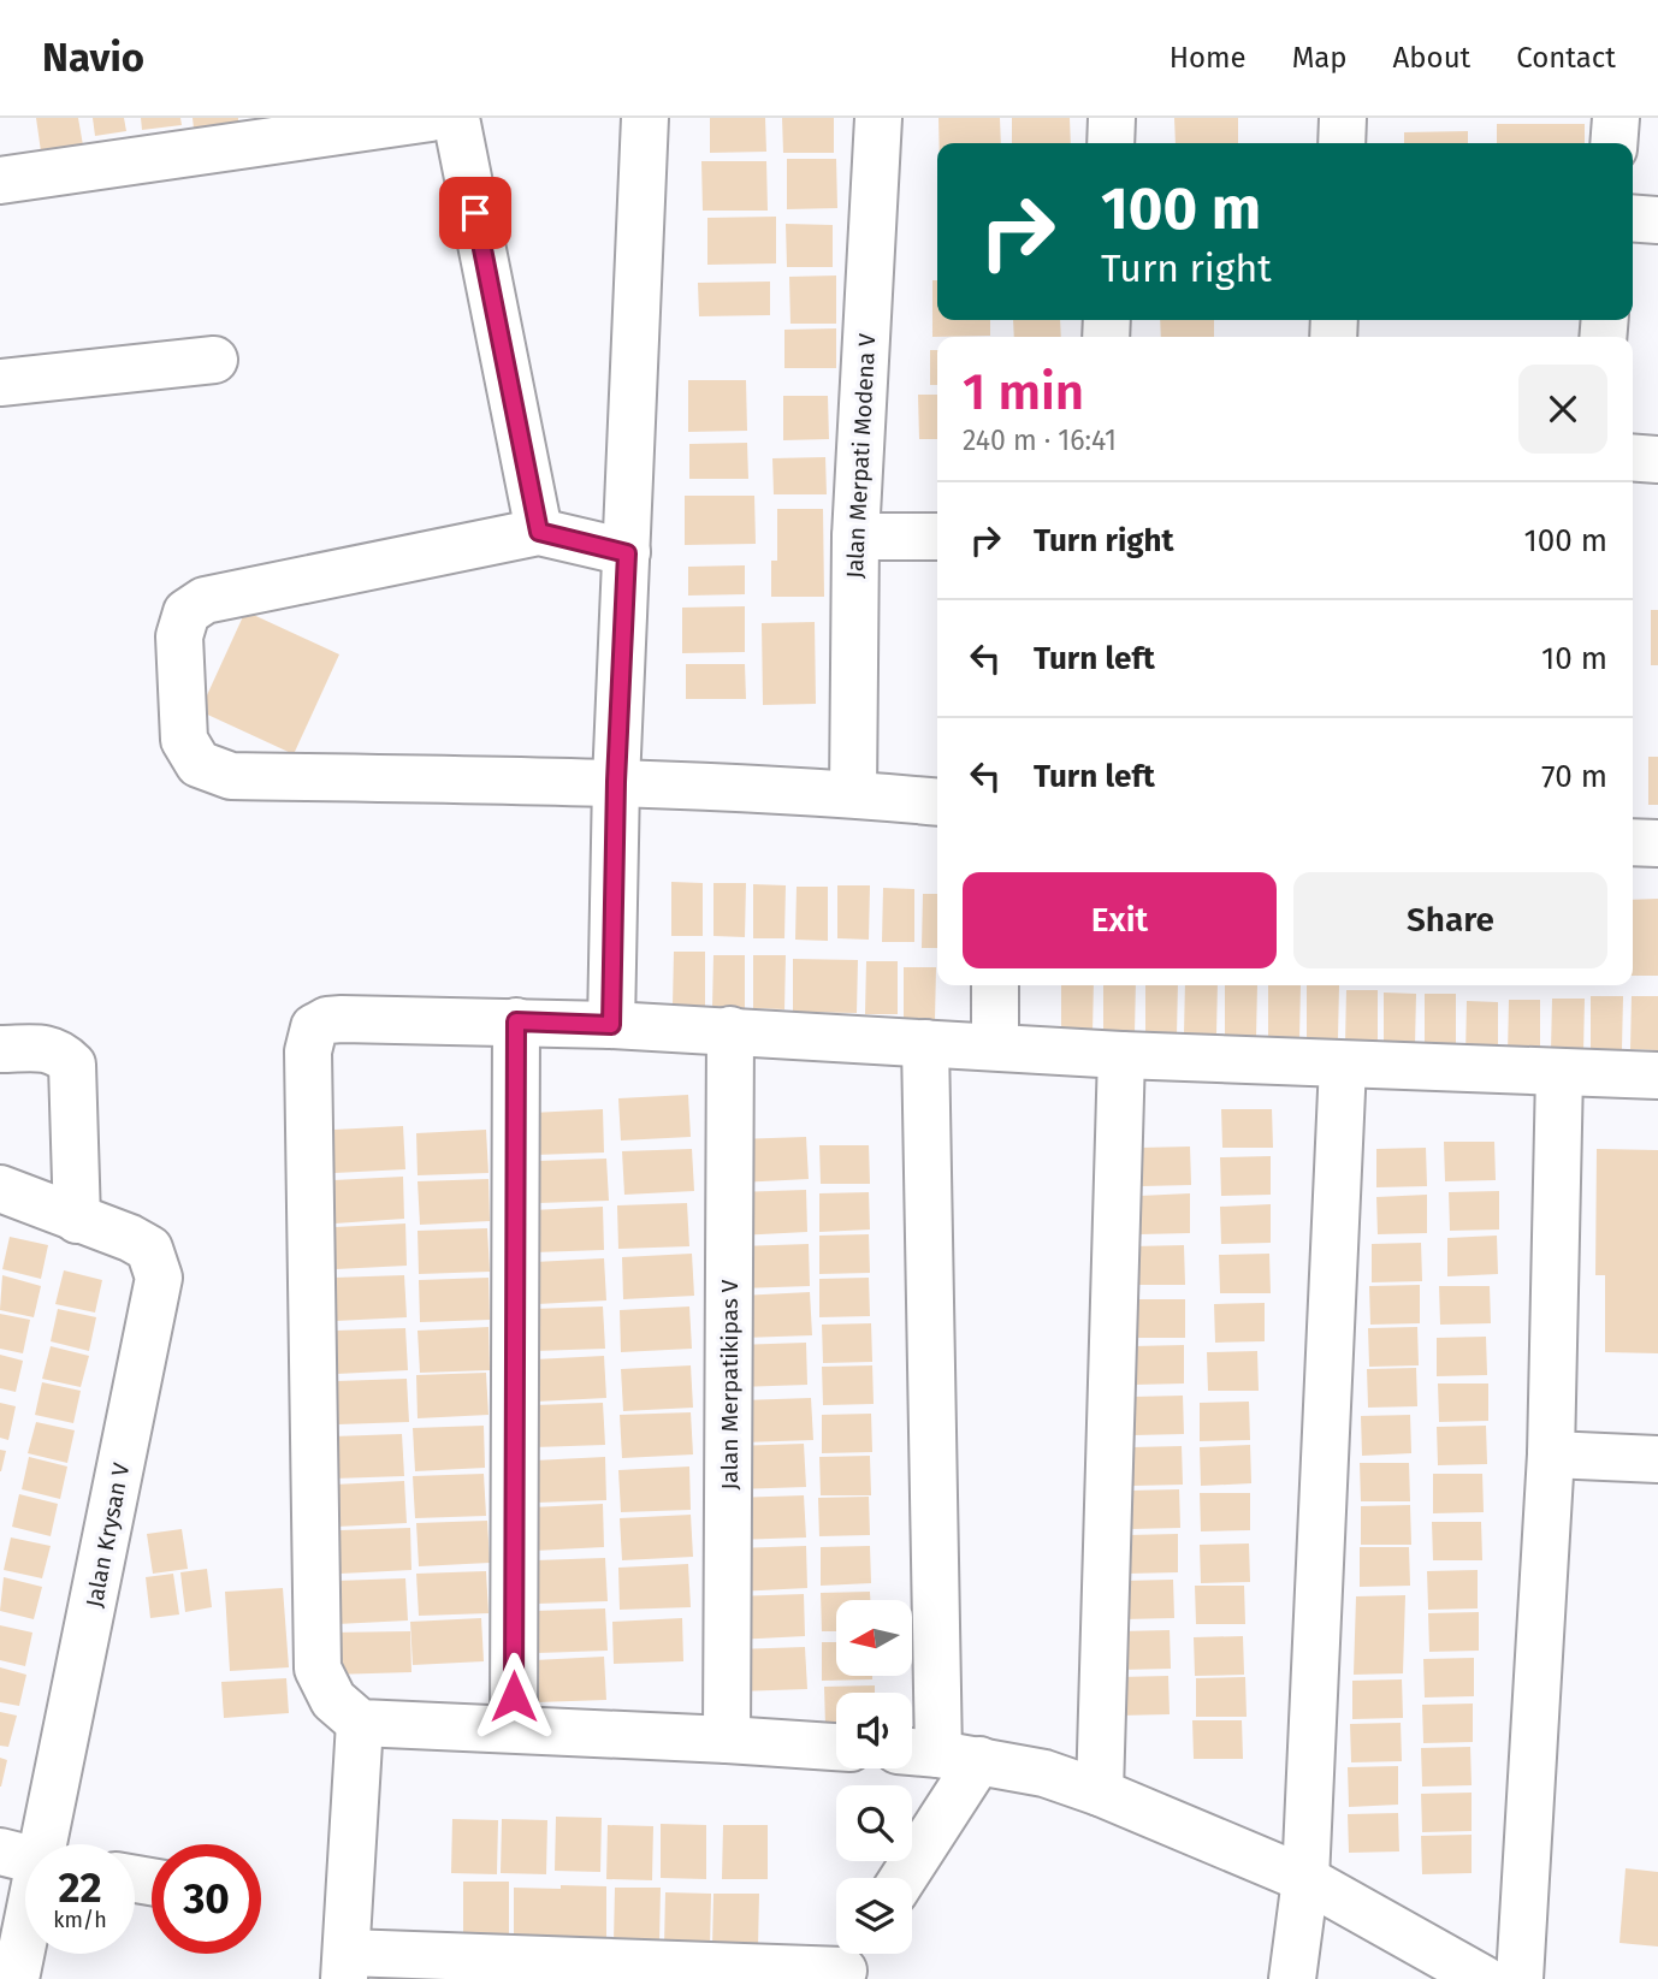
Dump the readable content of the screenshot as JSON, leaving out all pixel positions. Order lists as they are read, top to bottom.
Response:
{
  "streets": {
    "street": ["Jalan Merpati Modena V", "Jalan Merpatikipas V", "Jalan Krysan V"]
  },
  "north": "left",
  "page": {
    "header": "Navio",
    "nav": [
      "Home",
      "Map",
      "About",
      "Contact"
    ],
    "turn": ["100 m", "Turn right"],
    "heading": ["1 min", "240 m · 16:41"],
    "list": [
      {
        "name": "Turn right",
        "value": "100 m"
      },
      {
        "name": "Turn left",
        "value": "10 m"
      },
      {
        "name": "Turn left",
        "value": "70 m"
      }
    ],
    "buttons": ["Exit", "Share"],
    "speed": "22 km/h",
    "limit": "30"
  }
}
